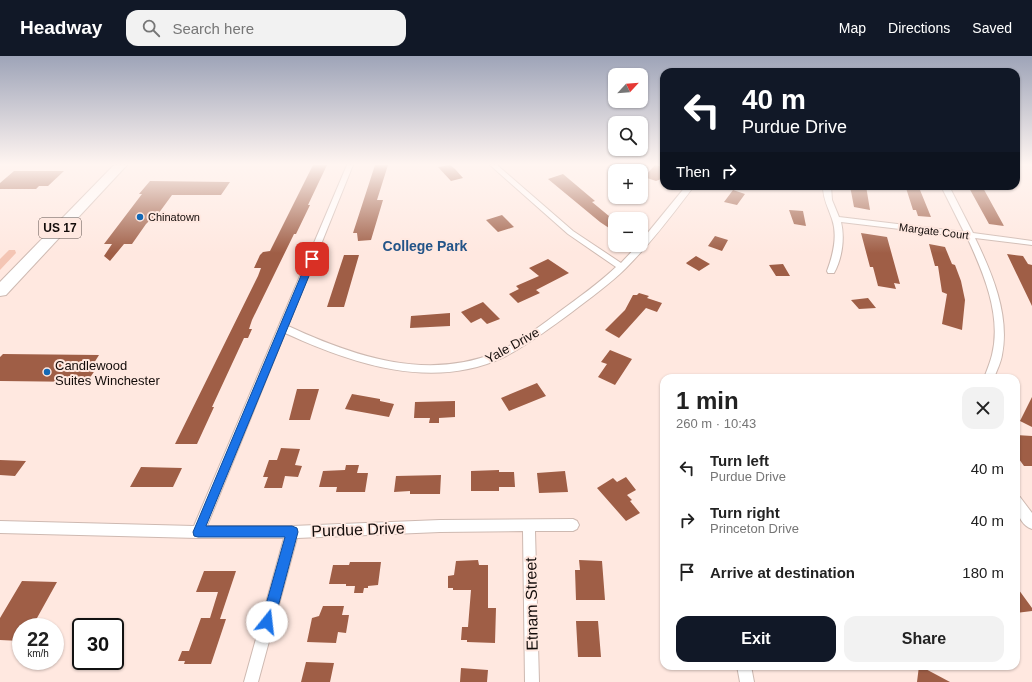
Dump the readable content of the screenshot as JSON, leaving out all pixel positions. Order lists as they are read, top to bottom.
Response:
{
  "streets": {
    "highway": ["US 17"],
    "street": [
      "Margate Court",
      "Yale Drive",
      "Purdue Drive",
      "Etnam Street"
    ]
  },
  "crossings": [
    ["Purdue Drive", "Etnam Street"]
  ],
  "districts": ["College Park"],
  "places": ["Chinatown", "Candlewood Suites Winchester"],
  "north": "top right",
  "page": {
    "header": "Headway",
    "search": "Search here",
    "nav": ["Map", "Directions", "Saved"],
    "map_buttons": ["+", "−"],
    "turn": ["40 m", "Purdue Drive"],
    "then": "Then",
    "heading": ["1 min", "260 m · 10:43"],
    "list": [
      {
        "name": "Turn left",
        "note": "Purdue Drive",
        "value": "40 m"
      },
      {
        "name": "Turn right",
        "note": "Princeton Drive",
        "value": "40 m"
      },
      {
        "name": "Arrive at destination",
        "value": "180 m"
      }
    ],
    "buttons": ["Exit", "Share"],
    "speed": "22 km/h",
    "limit": "30"
  }
}
